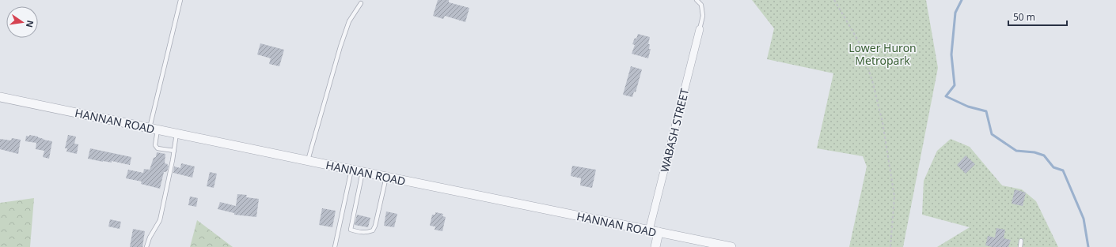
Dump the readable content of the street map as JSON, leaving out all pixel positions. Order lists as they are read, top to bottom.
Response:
{
  "streets": {
    "street": ["HANNAN ROAD", "WABASH STREET"]
  },
  "crossings": [
    ["HANNAN ROAD", "WABASH STREET"]
  ],
  "parks": ["Lower Huron Metropark"],
  "scale_bar": "50 m",
  "north": "right"
}
